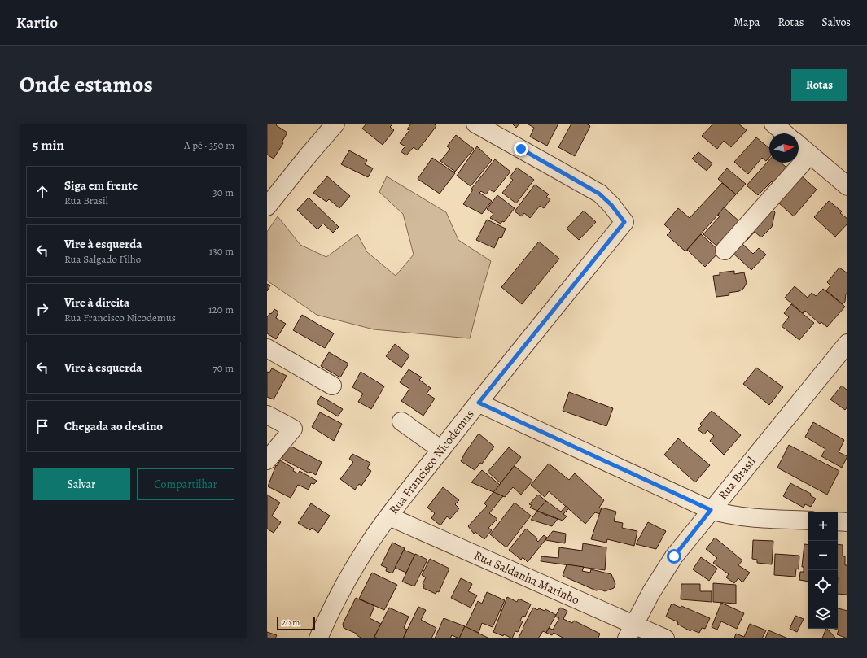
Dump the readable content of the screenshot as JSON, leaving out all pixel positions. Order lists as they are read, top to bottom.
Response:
{
  "streets": {
    "street": ["Rua Francisco Nicodemus", "Rua Brasil", "Rua Saldanha Marinho"]
  },
  "crossings": [
    ["Rua Francisco Nicodemus", "Rua Saldanha Marinho"],
    ["Rua Brasil", "Rua Saldanha Marinho"]
  ],
  "scale_bar": "20 m",
  "north": "right",
  "page": {
    "header": "Kartio",
    "nav": ["Mapa", "Rotas", "Salvos"],
    "title": "Onde estamos",
    "buttons": [
      "Rotas",
      ["Salvar", "Compartilhar"]
    ],
    "heading": ["5 min", "A pé · 350 m"],
    "list": [
      ["Siga em frente", "Rua Brasil", "30 m"],
      ["Vire à esquerda", "Rua Salgado Filho", "130 m"],
      ["Vire à direita", "Rua Francisco Nicodemus", "120 m"],
      ["Vire à esquerda", "70 m"],
      "Chegada ao destino"
    ],
    "map_buttons": ["+", "−"],
    "scale": "20 m"
  }
}
